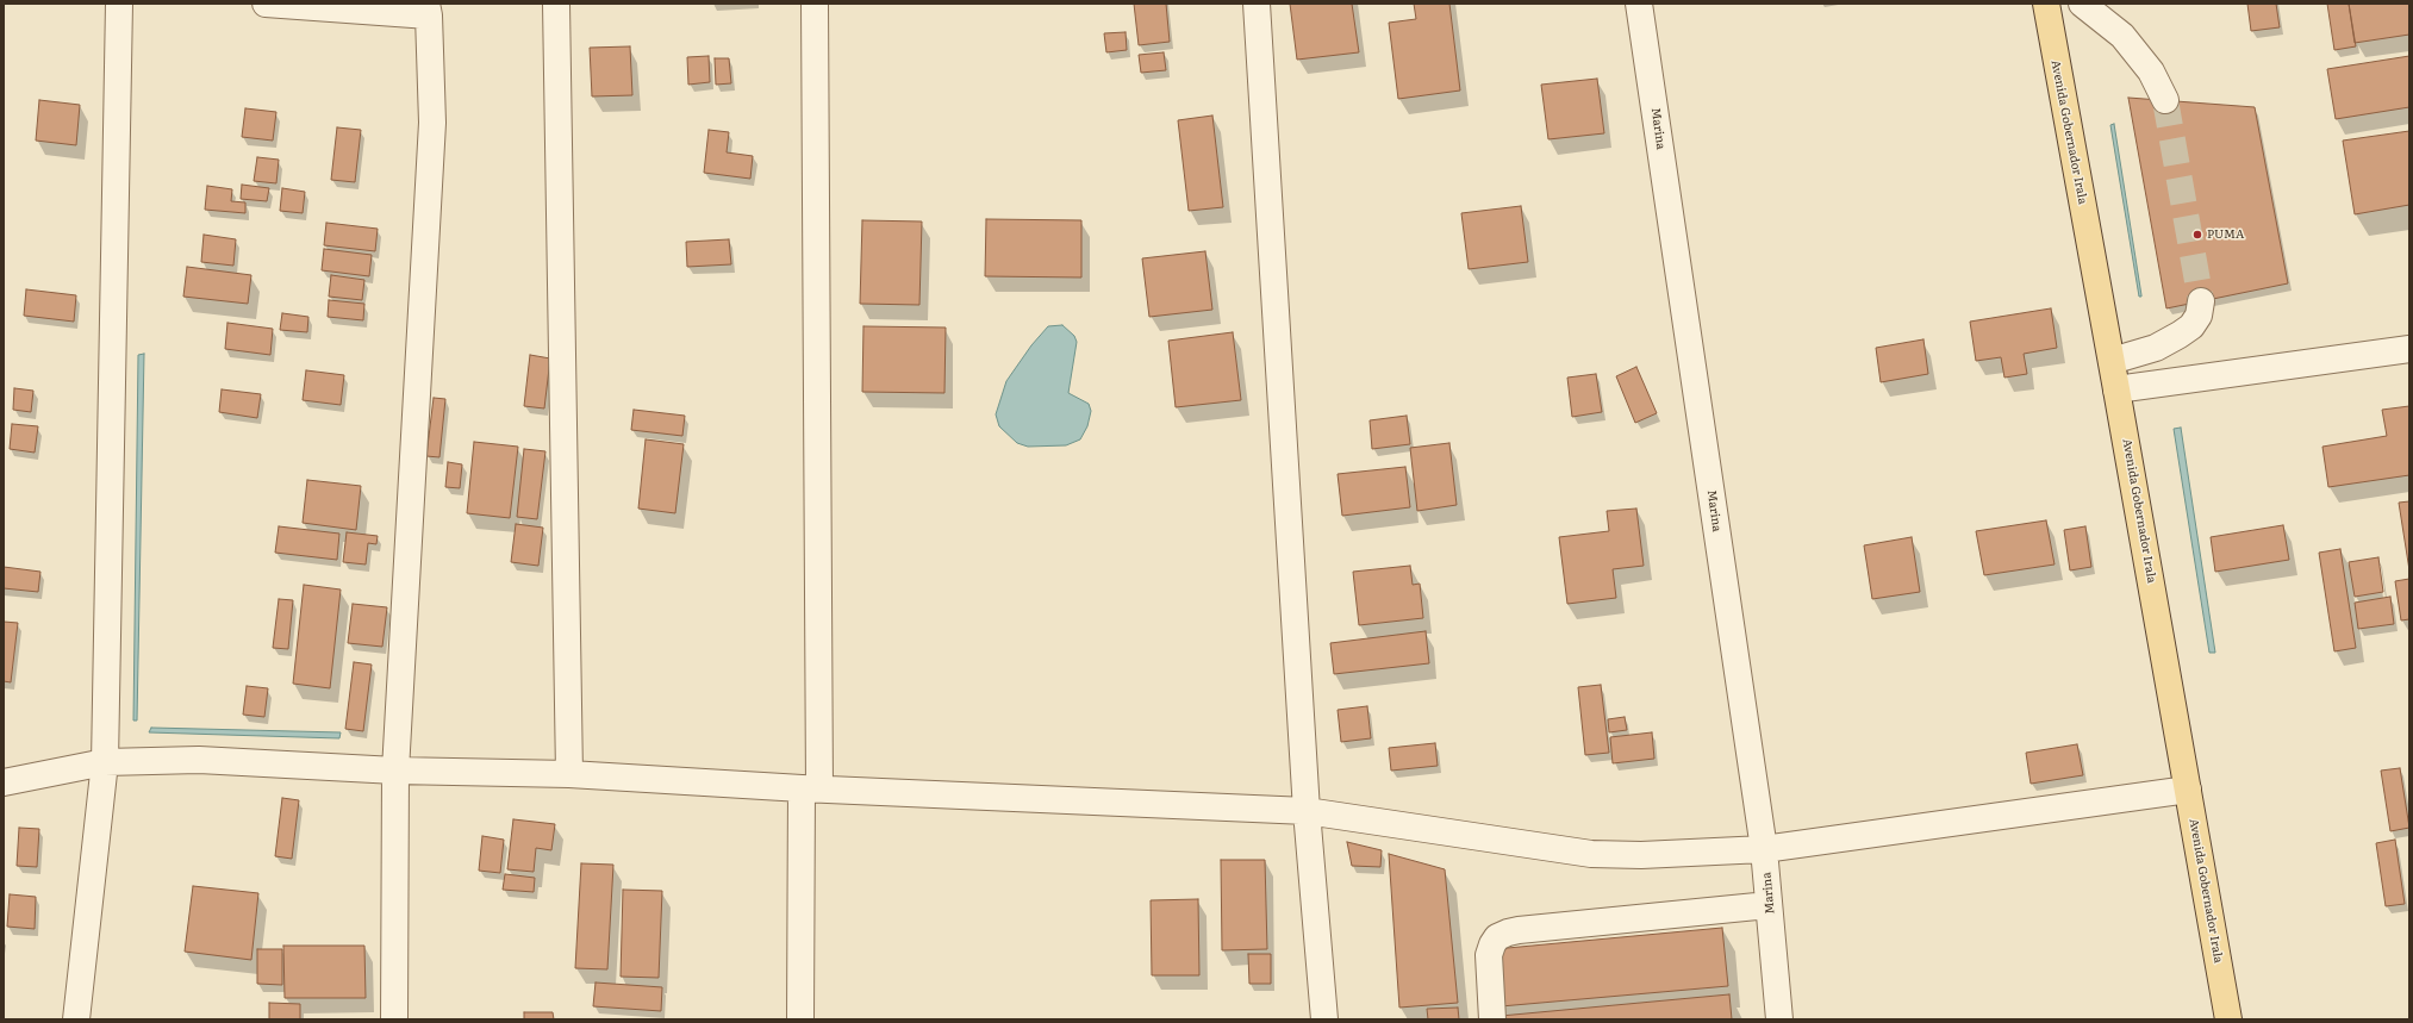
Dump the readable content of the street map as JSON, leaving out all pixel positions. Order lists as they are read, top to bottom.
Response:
{
  "streets": {
    "main road": ["Avenida Gobernador Irala"],
    "street": ["Marina"]
  },
  "places": ["PUMA"]
}
